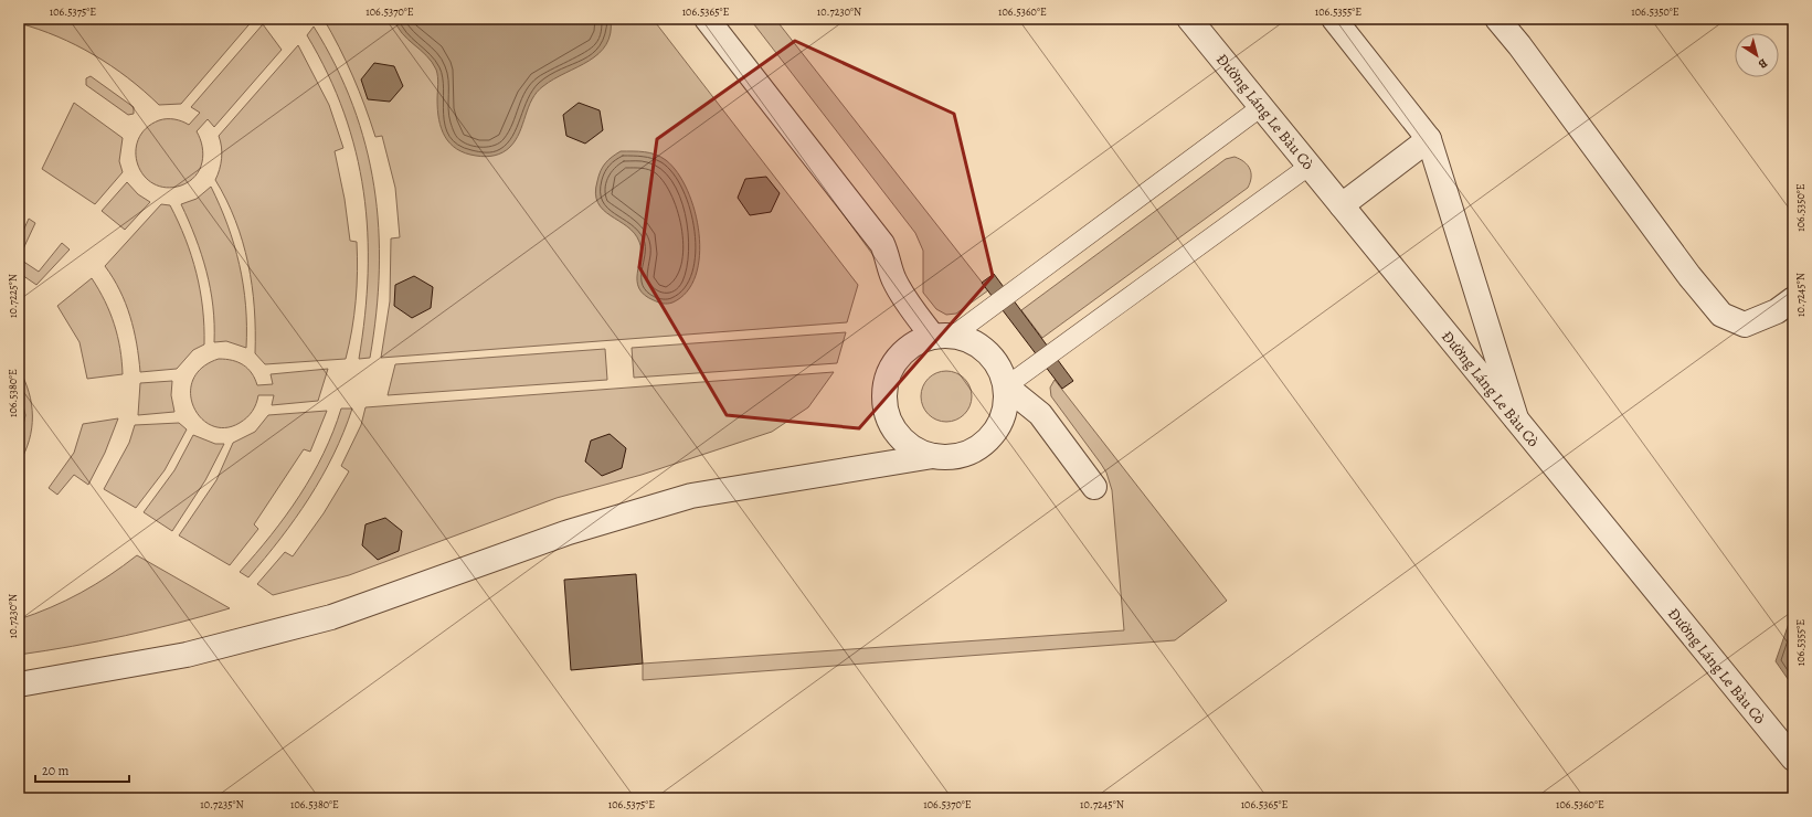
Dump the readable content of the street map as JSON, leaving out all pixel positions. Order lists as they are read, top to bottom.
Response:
{
  "streets": {
    "street": ["Đường Láng Le Bàu Cò"]
  },
  "scale_bar": "20 m",
  "north": "bottom right",
  "coordinates": [
    "106.5375°E",
    "106.5370°E",
    "106.5365°E",
    "10.7230°N",
    "106.5360°E",
    "106.5355°E",
    "106.5350°E",
    "10.7245°N",
    "10.7225°N",
    "106.5380°E",
    "10.7235°N"
  ]
}
